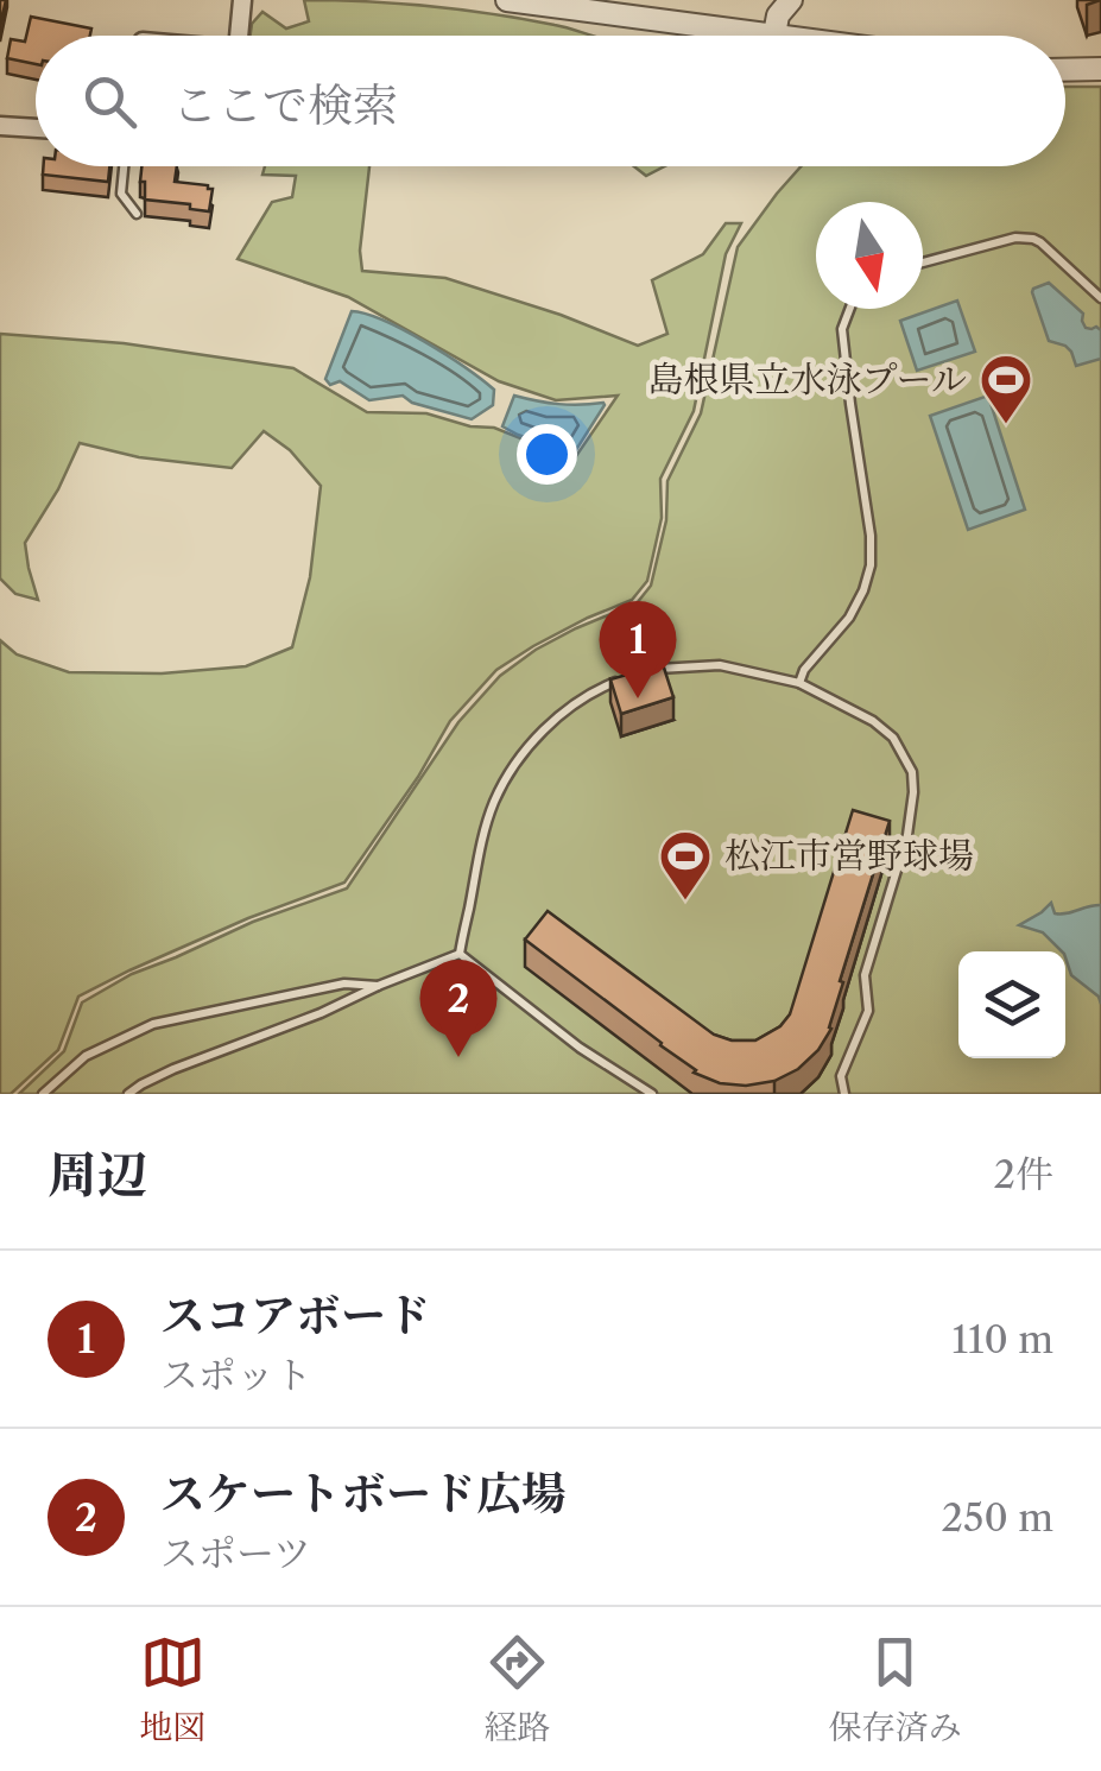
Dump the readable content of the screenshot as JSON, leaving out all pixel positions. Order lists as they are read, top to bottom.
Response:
{
  "places": {
    "sports": ["島根県立水泳プール", "松江市営野球場"]
  },
  "north": "bottom",
  "page": {
    "search": "ここで検索",
    "pins": ["1", "2"],
    "heading": ["周辺", "2件"],
    "list": [
      {
        "mark": "1",
        "name": "スコアボード",
        "note": "スポット",
        "value": "110 m"
      },
      {
        "mark": "2",
        "name": "スケートボード広場",
        "note": "スポーツ",
        "value": "250 m"
      }
    ],
    "nav": ["地図", "経路", "保存済み"]
  }
}
